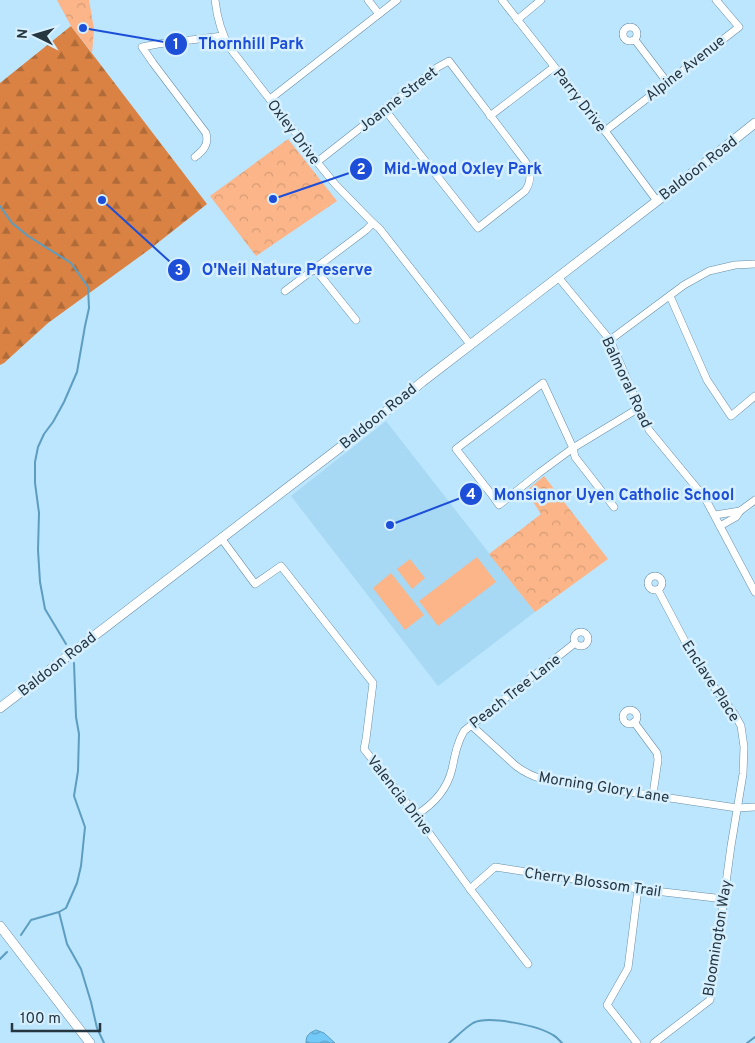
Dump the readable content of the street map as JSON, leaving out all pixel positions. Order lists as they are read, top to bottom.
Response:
{
  "streets": {
    "street": [
      "Alpine Avenue",
      "Joanne Street",
      "Parry Drive",
      "Oxley Drive",
      "Baldoon Road",
      "Balmoral Road",
      "Enclave Place",
      "Peach Tree Lane",
      "Morning Glory Lane",
      "Valencia Drive",
      "Cherry Blossom Trail",
      "Bloomington Way"
    ]
  },
  "crossings": [
    ["Alpine Avenue", "Parry Drive"],
    ["Joanne Street", "Oxley Drive"],
    ["Parry Drive", "Baldoon Road"],
    ["Oxley Drive", "Baldoon Road"],
    ["Baldoon Road", "Balmoral Road"],
    ["Baldoon Road", "Valencia Drive"],
    ["Enclave Place", "Morning Glory Lane"],
    ["Enclave Place", "Bloomington Way"],
    ["Peach Tree Lane", "Morning Glory Lane"],
    ["Peach Tree Lane", "Valencia Drive"],
    ["Morning Glory Lane", "Bloomington Way"],
    ["Valencia Drive", "Cherry Blossom Trail"],
    ["Cherry Blossom Trail", "Bloomington Way"]
  ],
  "places": [
    "Thornhill Park",
    "Mid-Wood Oxley Park",
    "O'Neil Nature Preserve",
    "Monsignor Uyen Catholic School"
  ],
  "scale_bar": "100 m",
  "north": "left"
}
